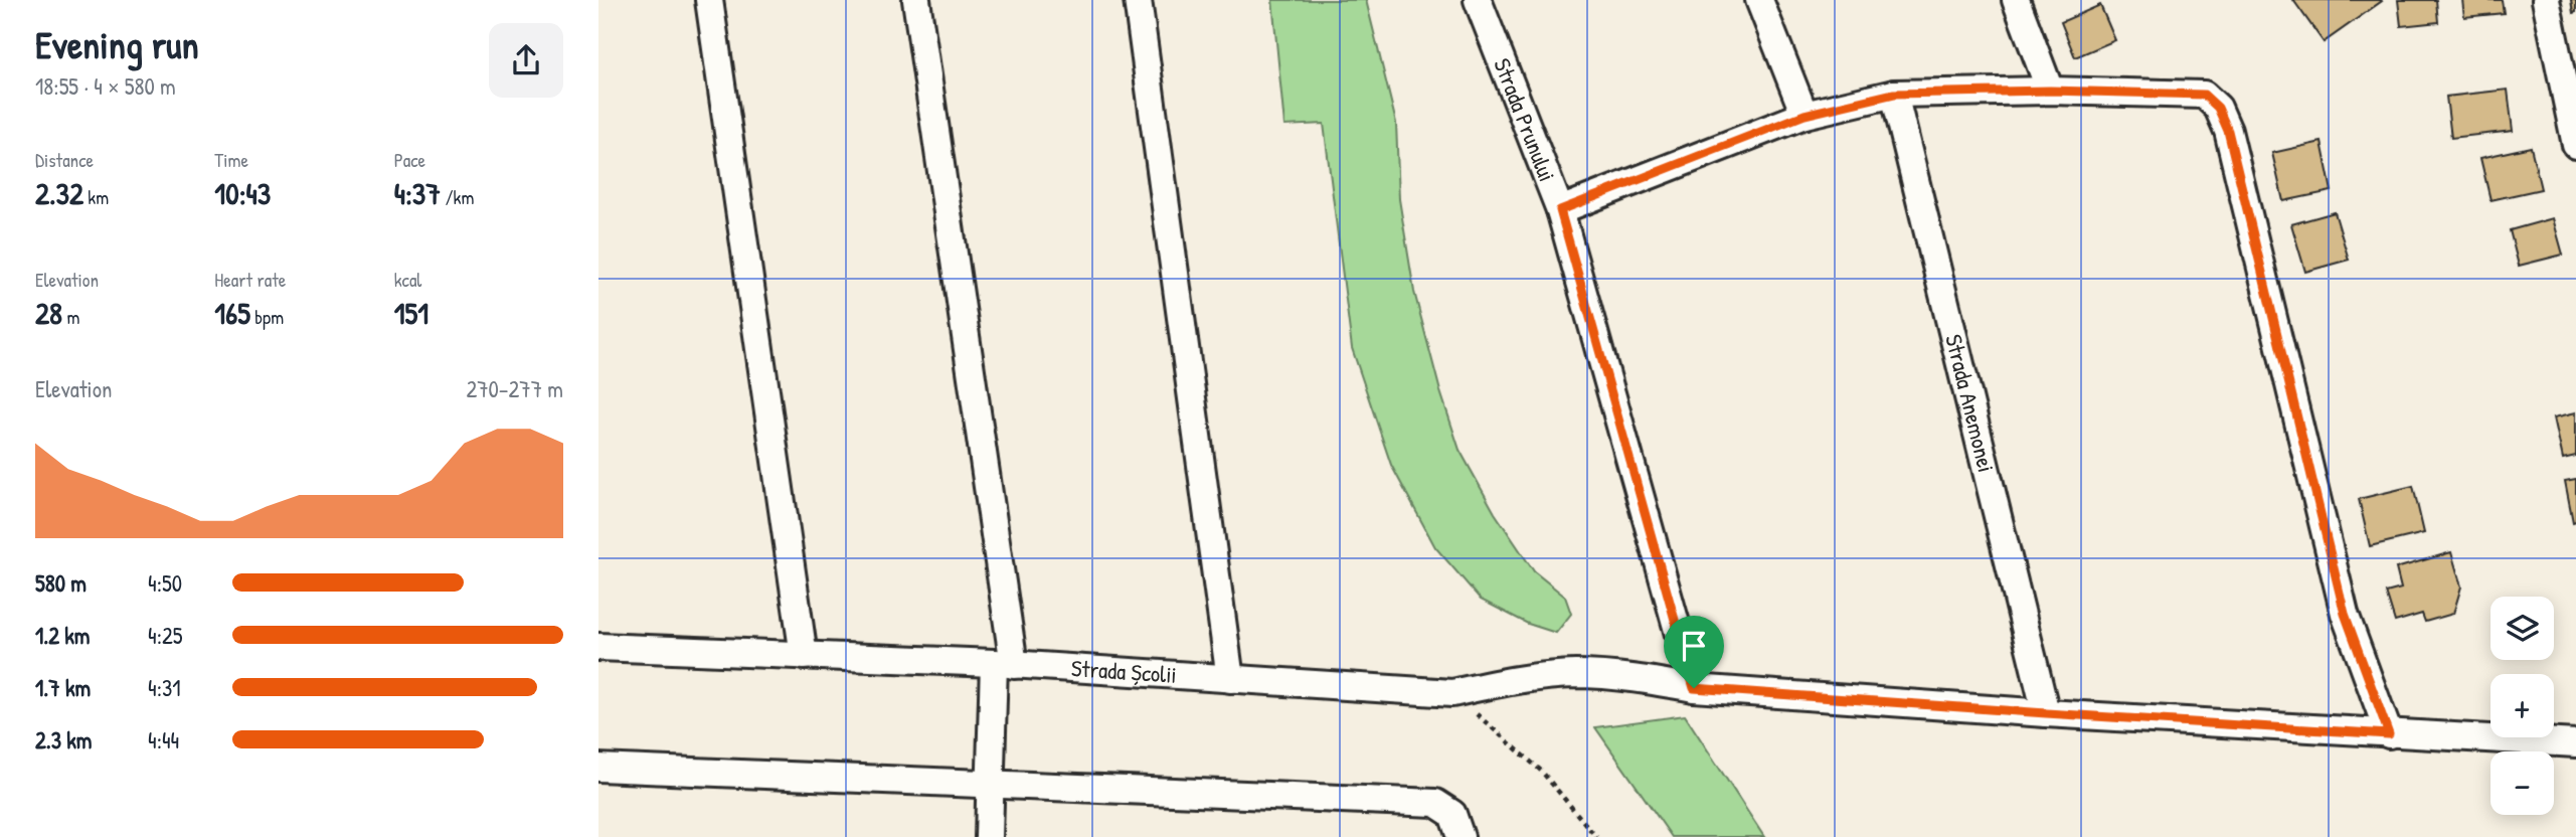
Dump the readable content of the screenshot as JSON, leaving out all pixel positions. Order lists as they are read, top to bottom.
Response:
{
  "streets": {
    "street": ["Strada Prunului", "Strada Anemonei", "Strada Școlii"]
  },
  "crossings": [
    ["Strada Prunului", "Strada Școlii"],
    ["Strada Anemonei", "Strada Școlii"]
  ],
  "page": {
    "heading": ["Evening run", "18:55 · 4 × 580 m"],
    "stats": [
      ["Distance", "2.32 km"],
      ["Time", "10:43"],
      ["Pace", "4:37 /km"],
      ["Elevation", "28 m"],
      ["Heart rate", "165 bpm"],
      ["kcal", "151"]
    ],
    "chart": ["Elevation", "270–277 m"],
    "list": [
      {
        "name": "580 m",
        "note": "4:50"
      },
      {
        "name": "1.2 km",
        "note": "4:25"
      },
      {
        "name": "1.7 km",
        "note": "4:31"
      },
      {
        "name": "2.3 km",
        "note": "4:44"
      }
    ],
    "map_buttons": ["+", "−"]
  }
}
